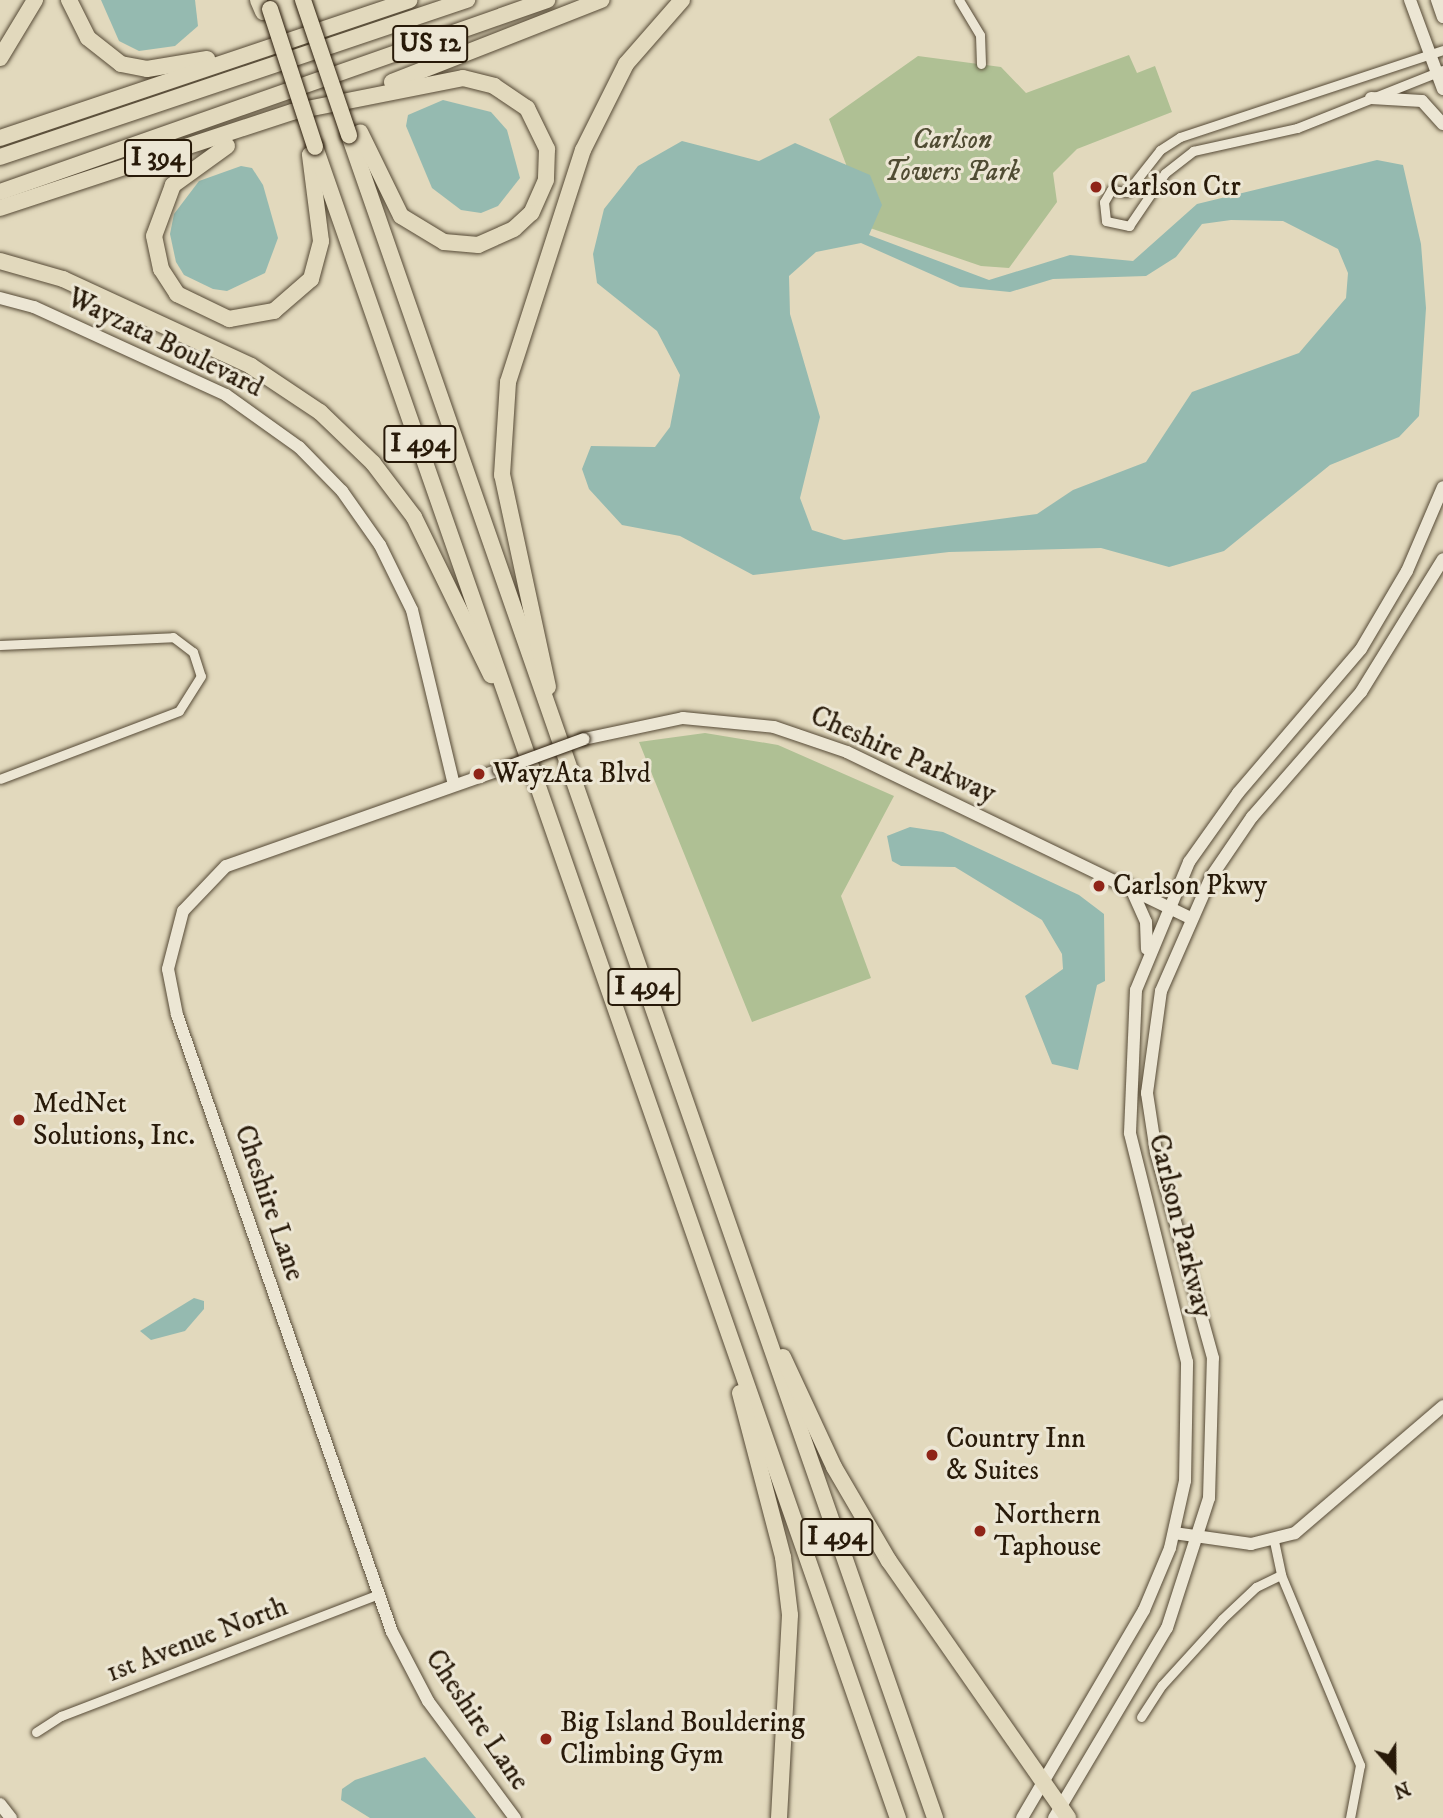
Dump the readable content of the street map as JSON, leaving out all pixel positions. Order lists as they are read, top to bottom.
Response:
{
  "streets": {
    "highway": ["US 12", "I 394", "I 494"],
    "main road": [
      "Wayzata Boulevard",
      "Cheshire Parkway",
      "Cheshire Lane",
      "Carlson Parkway"
    ],
    "street": ["1st Avenue North"]
  },
  "crossings": [
    ["I 394", "I 494"],
    ["Wayzata Boulevard", "Cheshire Lane"],
    ["Cheshire Parkway", "Cheshire Lane"],
    ["Cheshire Parkway", "Carlson Parkway"],
    ["Cheshire Lane", "1st Avenue North"]
  ],
  "parks": ["Carlson Towers Park"],
  "places": [
    "Carlson Ctr",
    "WayzAta Blvd",
    "Carlson Pkwy",
    "MedNet Solutions, Inc.",
    "Country Inn & Suites",
    "Northern Taphouse",
    "Big Island Bouldering Climbing Gym"
  ],
  "north": "bottom"
}
